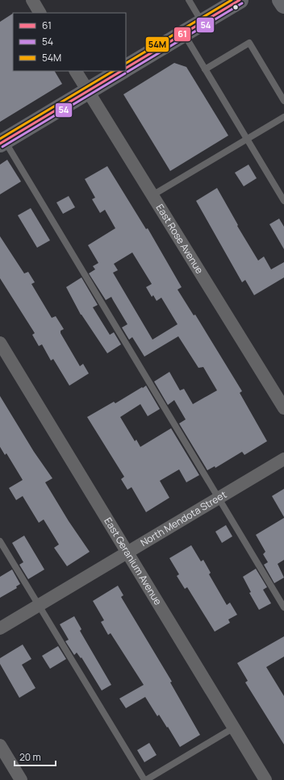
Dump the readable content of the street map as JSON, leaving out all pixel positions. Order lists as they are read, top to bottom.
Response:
{
  "streets": {
    "street": ["East Rose Avenue", "North Mendota Street", "East Geranium Avenue"]
  },
  "crossings": [
    ["North Mendota Street", "East Geranium Avenue"]
  ],
  "lines": ["transit line 61", "transit line 54M", "transit line 54"],
  "legend": ["61", "54", "54M"],
  "scale_bar": "20 m"
}
